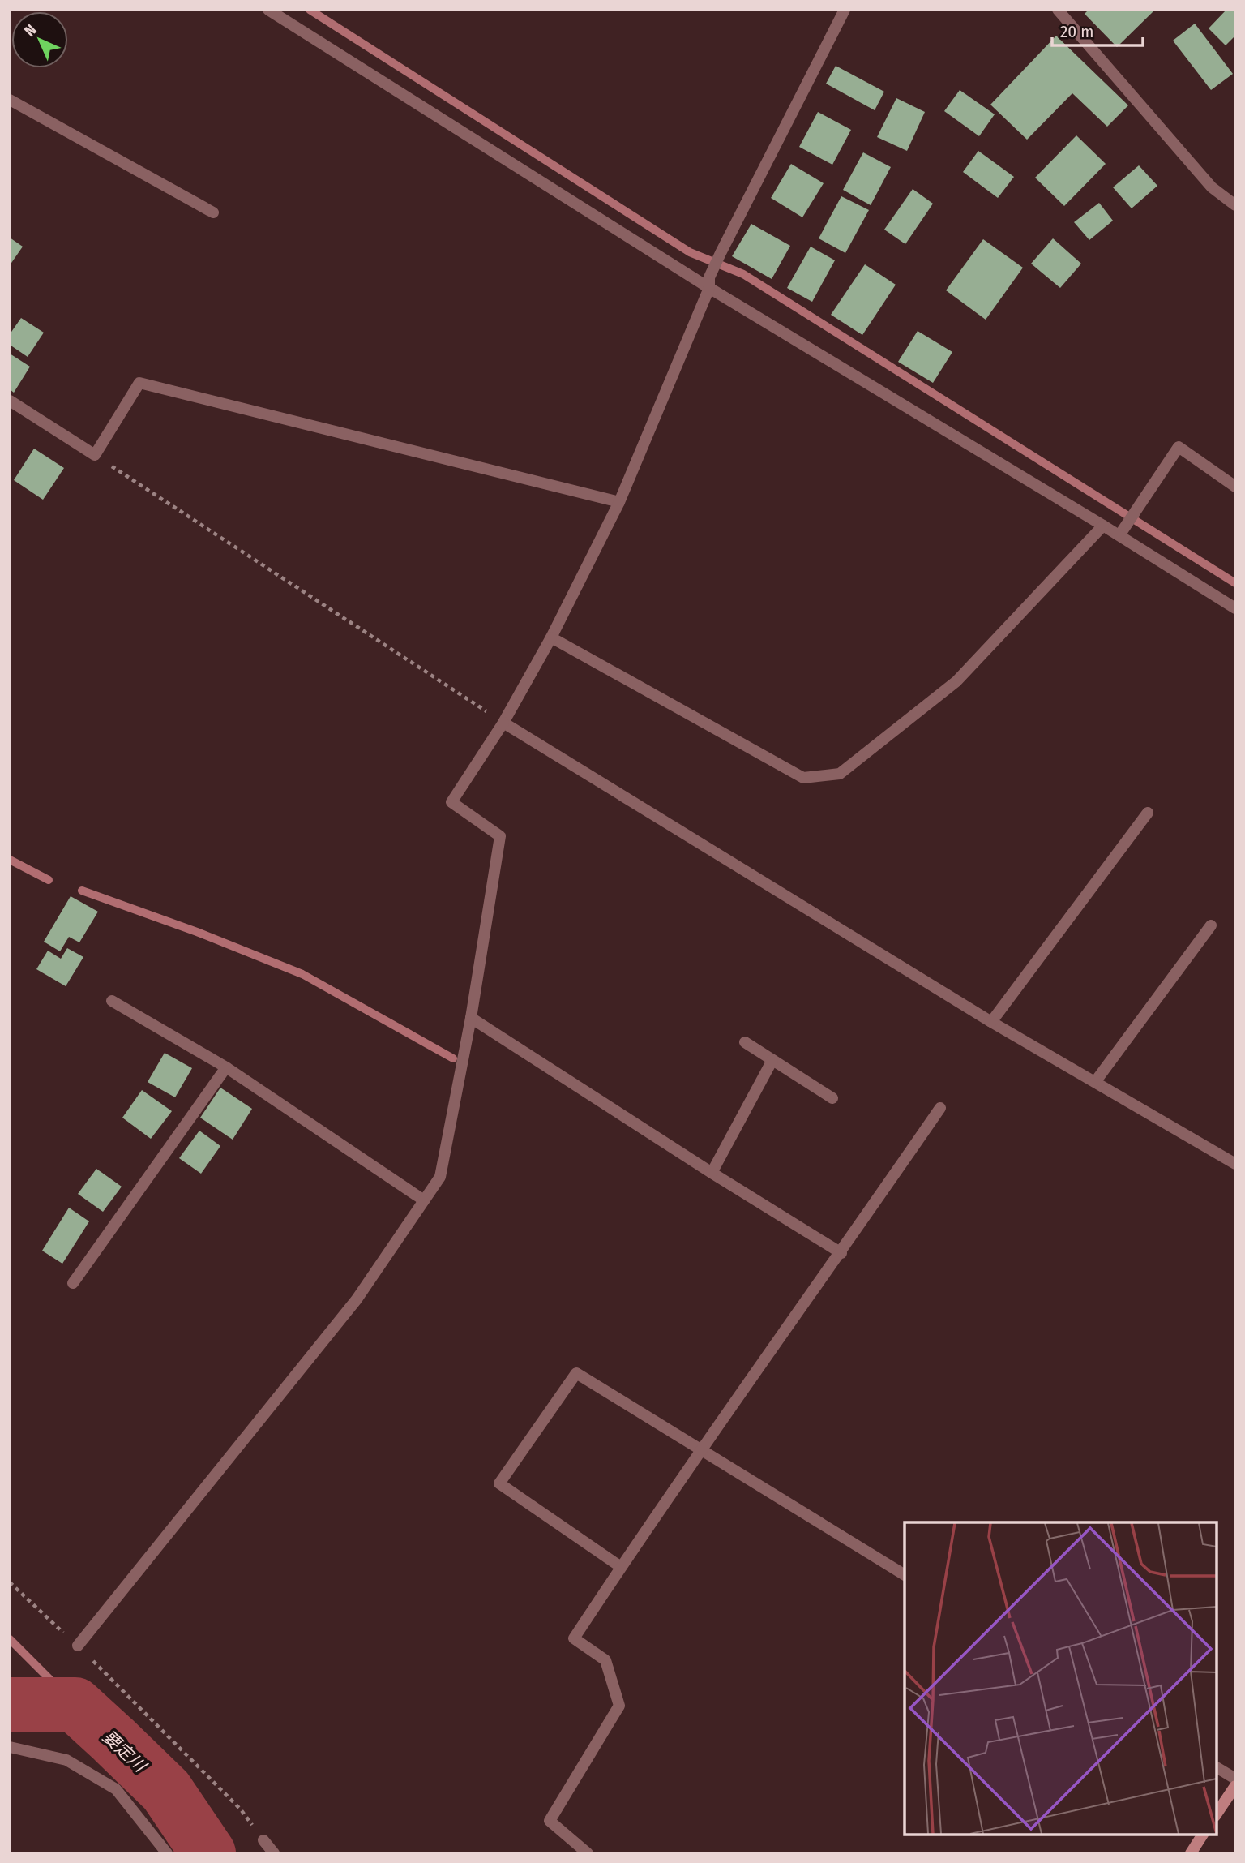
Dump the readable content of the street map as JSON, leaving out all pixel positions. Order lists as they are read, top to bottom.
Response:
{
  "water": ["要定川"],
  "scale_bar": "20 m",
  "north": "top left"
}
